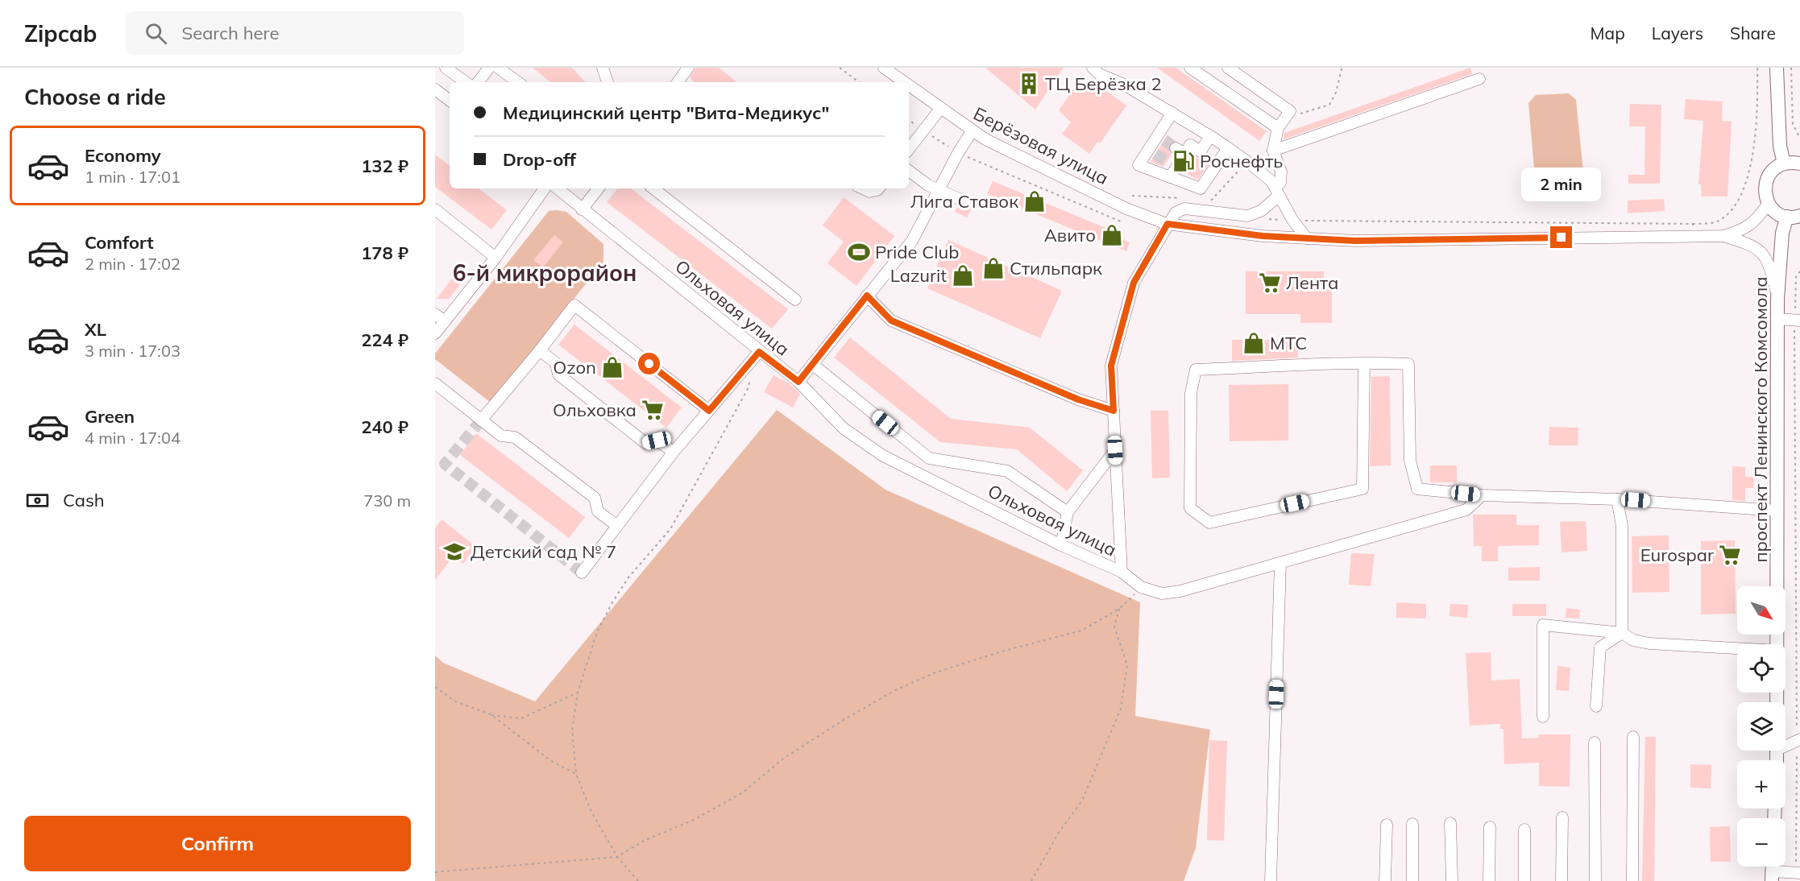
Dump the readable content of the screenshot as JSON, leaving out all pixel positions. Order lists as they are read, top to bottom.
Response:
{
  "streets": {
    "main road": ["проспект Ленинского Комсомола"],
    "street": ["Берёзовая улица", "Ольховая улица"]
  },
  "districts": ["6-й микрорайон"],
  "places": {
    "building": ["ТЦ Берёзка 2"],
    "fuel station": ["Роснефть"],
    "shop": [
      "Лига Ставок",
      "Авито",
      "Стильпарк",
      "Lazurit",
      "МТС",
      "Ozon"
    ],
    "sports": ["Pride Club"],
    "supermarket": ["Лента", "Ольховка", "Eurospar"],
    "school or university": ["Детский сад № 7"]
  },
  "north": "bottom right",
  "page": {
    "header": "Zipcab",
    "search": "Search here",
    "nav": ["Map", "Layers", "Share"],
    "heading": "Choose a ride",
    "banner": ["Медицинский центр \"Вита-Медикус\"", "Drop-off"],
    "list": [
      {
        "name": "Economy",
        "note": "1 min · 17:01",
        "value": "132 ₽"
      },
      {
        "name": "Comfort",
        "note": "2 min · 17:02",
        "value": "178 ₽"
      },
      {
        "name": "XL",
        "note": "3 min · 17:03",
        "value": "224 ₽"
      },
      {
        "name": "Green",
        "note": "4 min · 17:04",
        "value": "240 ₽"
      }
    ],
    "bubble": "2 min",
    "pay": ["Cash", "730 m"],
    "map_buttons": ["+", "−"],
    "buttons": "Confirm"
  }
}
